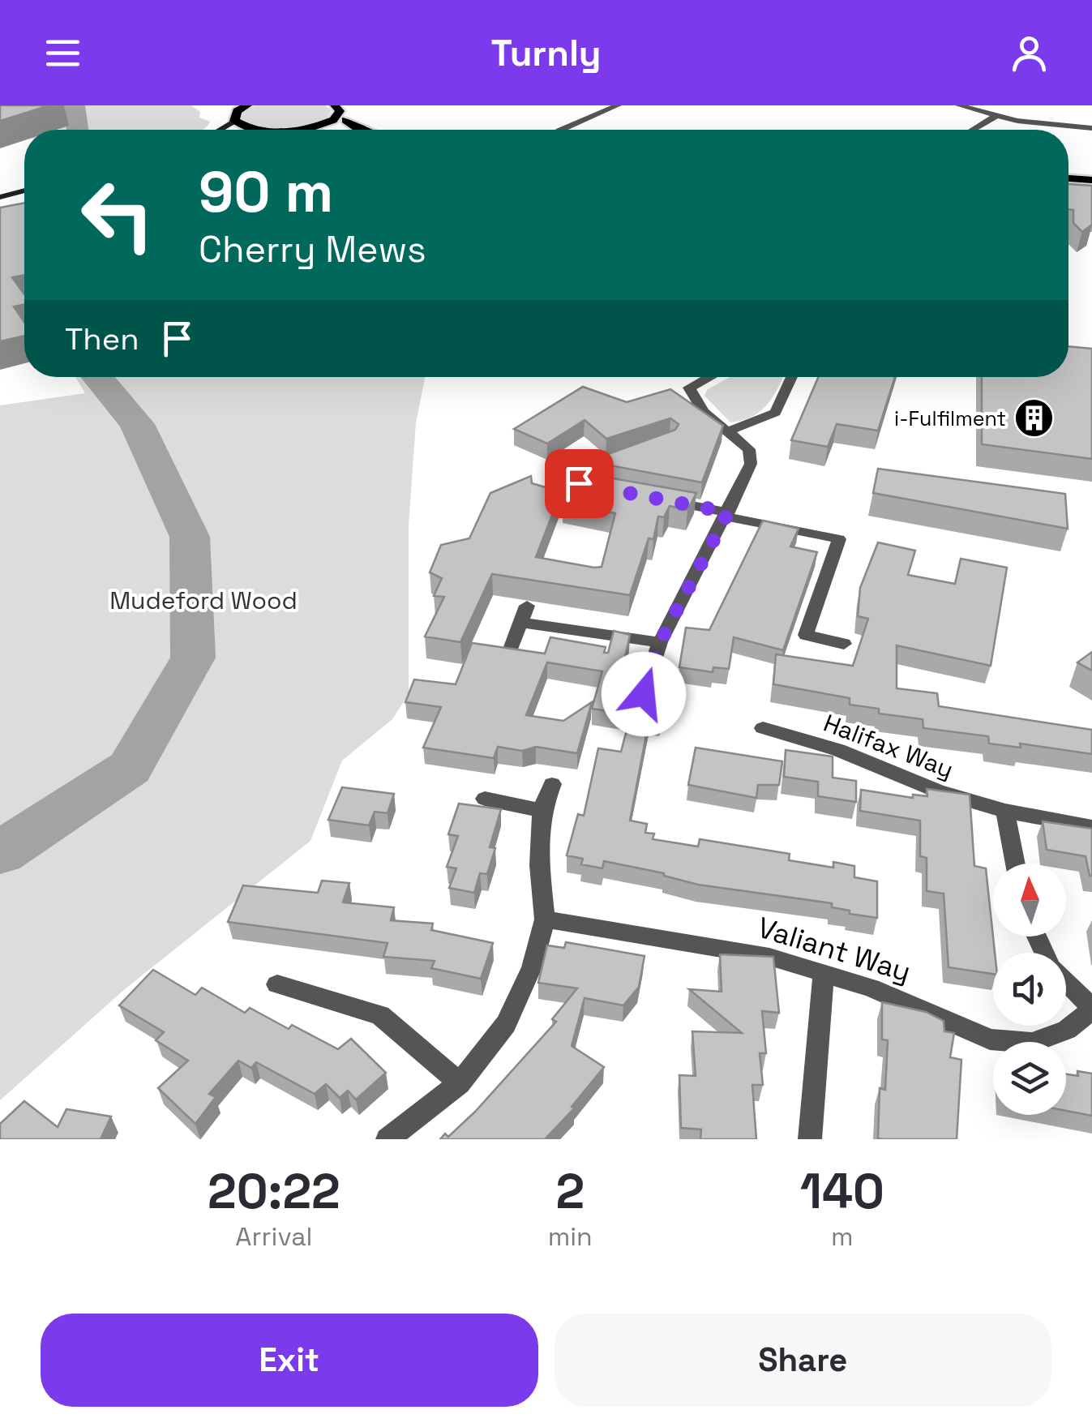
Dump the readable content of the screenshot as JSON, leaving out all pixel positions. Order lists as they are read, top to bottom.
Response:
{
  "streets": {
    "street": ["Halifax Way", "Valiant Way"]
  },
  "parks": ["Mudeford Wood"],
  "places": {
    "building": ["i-Fulfilment"]
  },
  "north": "top",
  "page": {
    "header": "Turnly",
    "turn": ["90 m", "Cherry Mews"],
    "then": "Then",
    "eta": [
      "20:22",
      "Arrival",
      "2",
      "min",
      "140",
      "m"
    ],
    "buttons": ["Exit", "Share"]
  }
}
